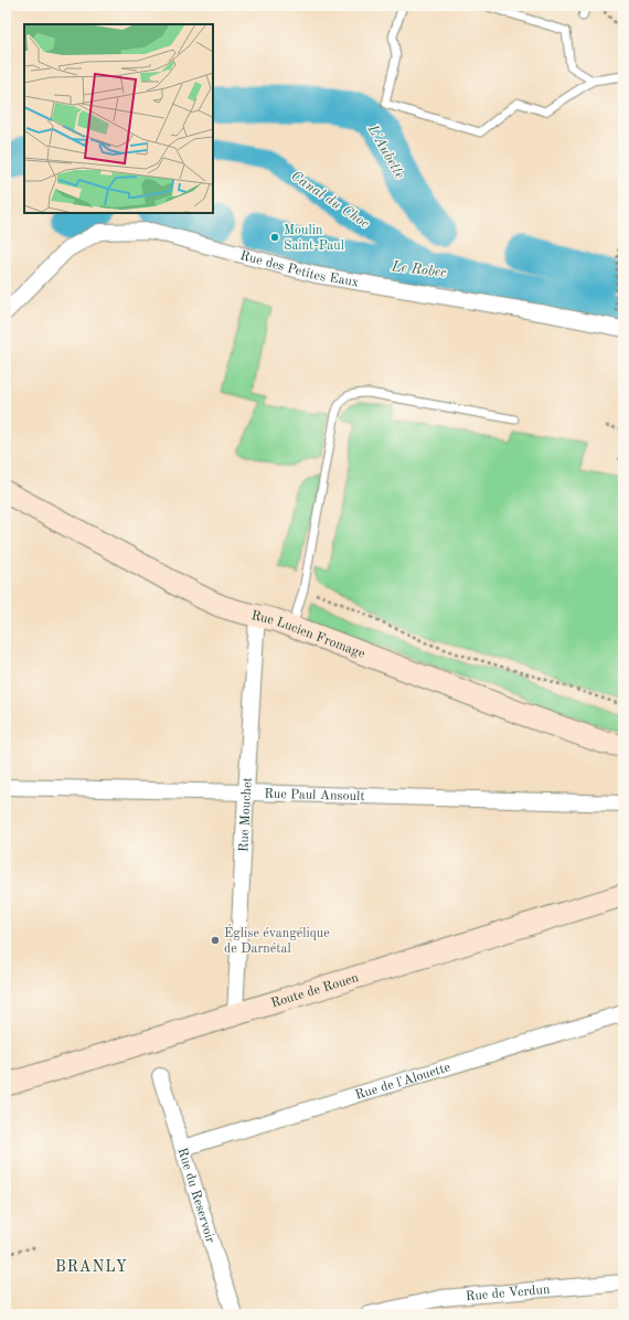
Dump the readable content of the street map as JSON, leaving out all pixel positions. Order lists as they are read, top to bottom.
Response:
{
  "streets": {
    "street": [
      "Rue des Petites Eaux",
      "Rue Lucien Fromage",
      "Rue Paul Ansoult",
      "Rue Mouchet",
      "Route de Rouen",
      "Rue de l'Alouette",
      "Rue du Reservoir",
      "Rue de Verdun"
    ]
  },
  "crossings": [
    ["Rue Lucien Fromage", "Rue Mouchet"],
    ["Rue Paul Ansoult", "Rue Mouchet"],
    ["Rue Mouchet", "Route de Rouen"],
    ["Rue de l'Alouette", "Rue du Reservoir"]
  ],
  "districts": ["BRANLY"],
  "water": ["L'Aubette", "Canal du Choc", "Le Robec"],
  "places": ["Moulin Saint-Paul", "Église évangélique de Darnétal"]
}
